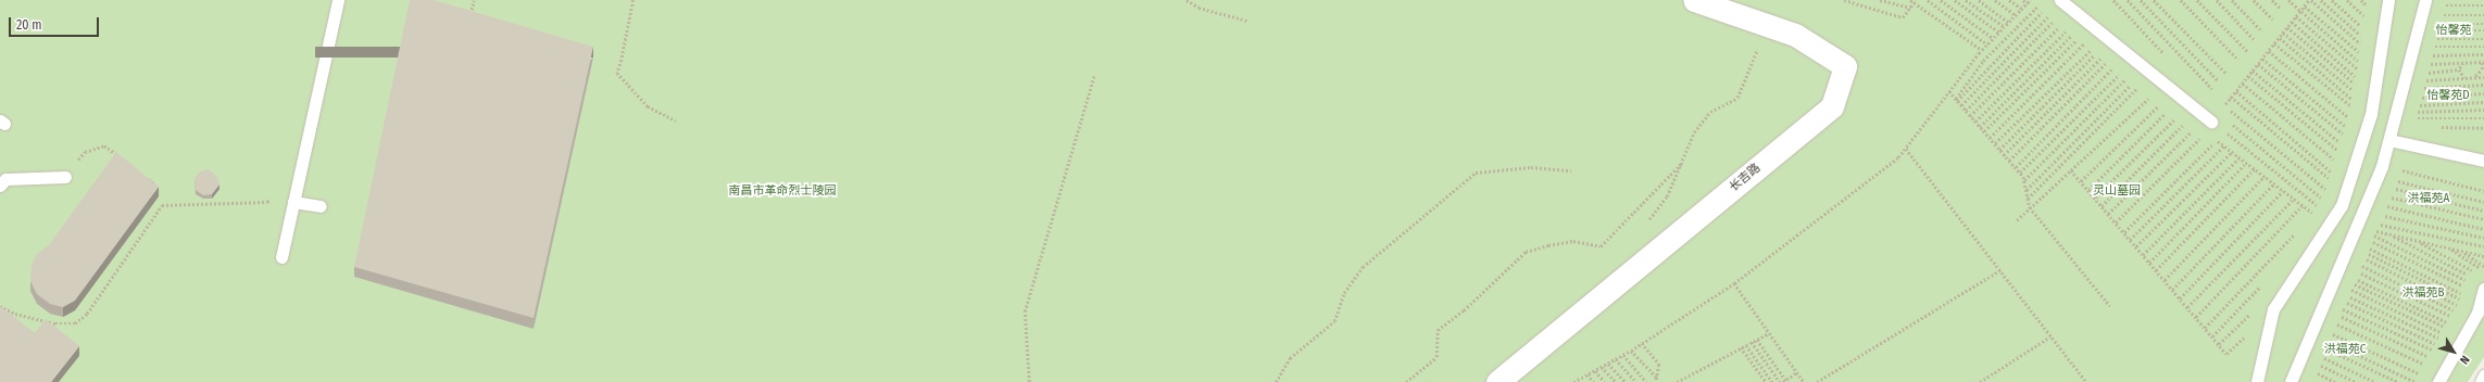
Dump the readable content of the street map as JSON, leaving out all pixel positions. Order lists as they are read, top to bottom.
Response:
{
  "streets": {
    "street": ["长吉路"]
  },
  "parks": [
    "怡馨苑",
    "怡馨苑D",
    "南昌市革命烈士陵园",
    "灵山墓园",
    "洪福苑A",
    "洪福苑B",
    "洪福苑C"
  ],
  "scale_bar": "20 m",
  "north": "bottom right"
}
